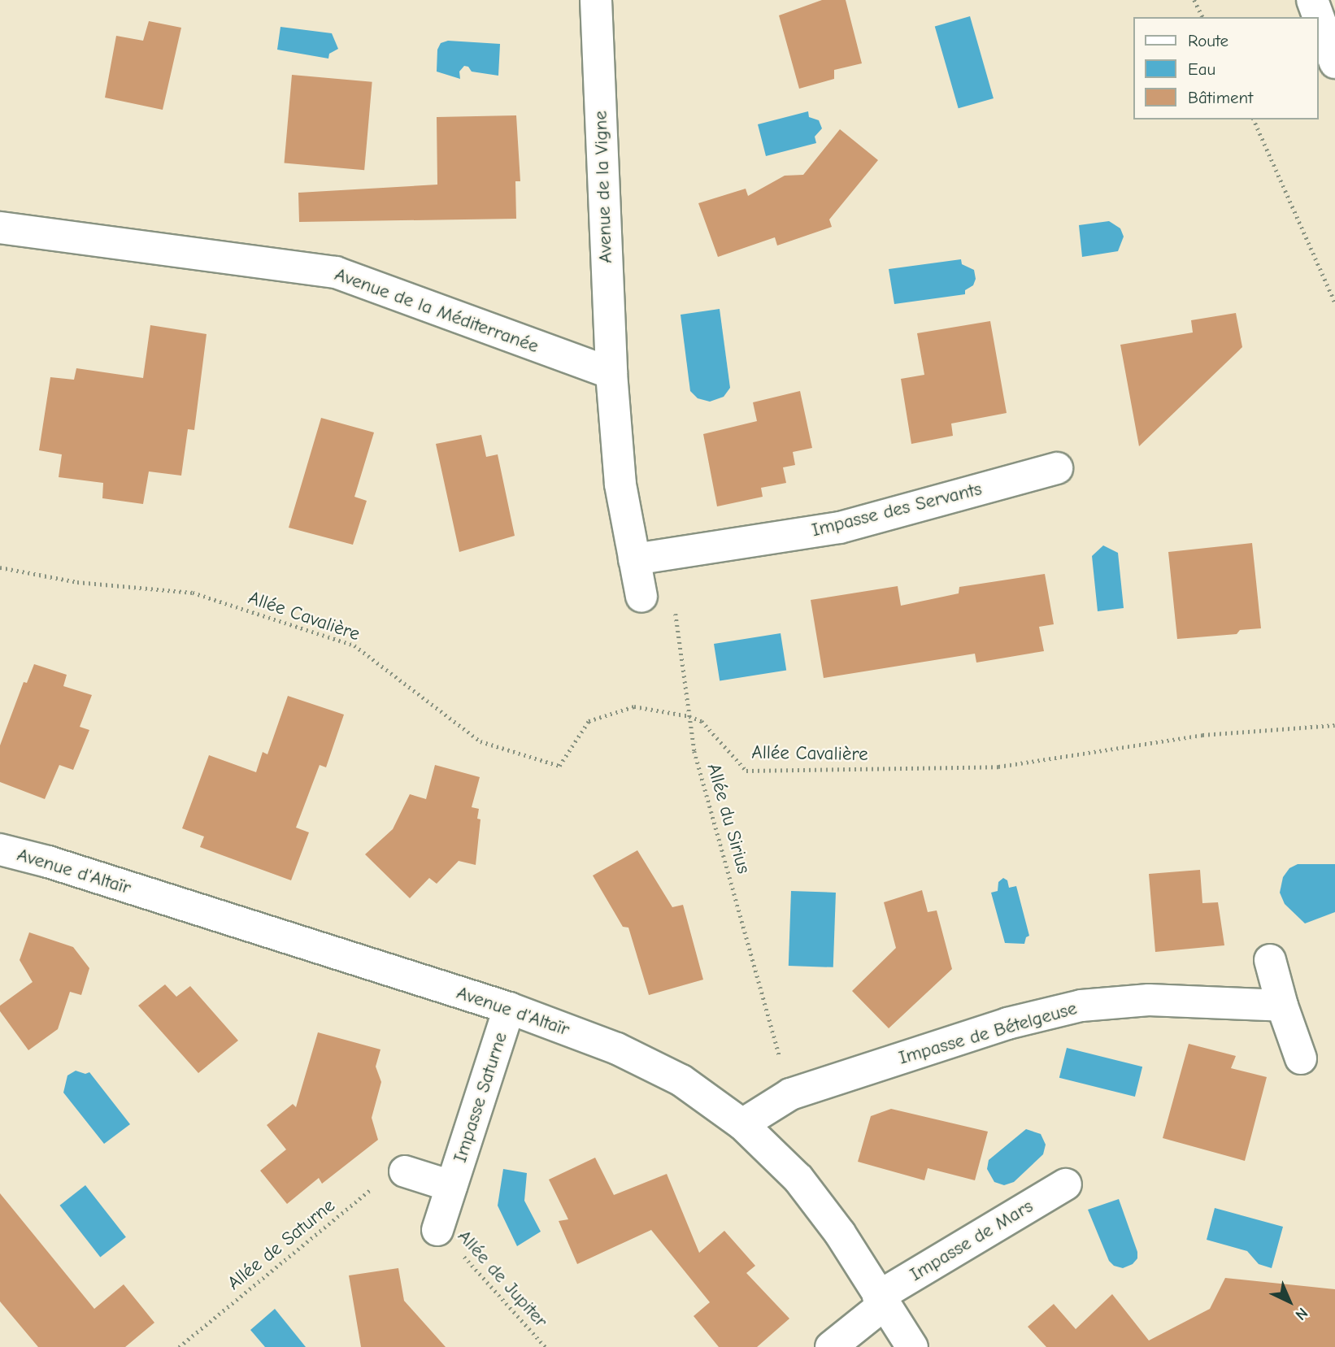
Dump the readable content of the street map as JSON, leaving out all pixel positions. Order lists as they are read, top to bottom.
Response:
{
  "streets": {
    "main road": [
      "Avenue de la Vigne",
      "Avenue de la Méditerranée",
      "Impasse des Servants",
      "Avenue d'Altaïr",
      "Impasse de Bételgeuse",
      "Impasse Saturne",
      "Impasse de Mars"
    ],
    "path": [
      "Allée Cavalière",
      "Allée du Sirius",
      "Allée de Saturne",
      "Allée de Jupiter"
    ]
  },
  "crossings": [
    ["Avenue de la Vigne", "Avenue de la Méditerranée"],
    ["Allée Cavalière", "Allée du Sirius"],
    ["Allée du Sirius", "Impasse de Bételgeuse"],
    ["Avenue d'Altaïr", "Impasse de Bételgeuse"],
    ["Avenue d'Altaïr", "Impasse Saturne"],
    ["Avenue d'Altaïr", "Impasse de Mars"],
    ["Impasse Saturne", "Allée de Saturne"],
    ["Impasse Saturne", "Allée de Jupiter"]
  ],
  "legend": ["Route", "Eau", "Bâtiment"],
  "north": "bottom right"
}
